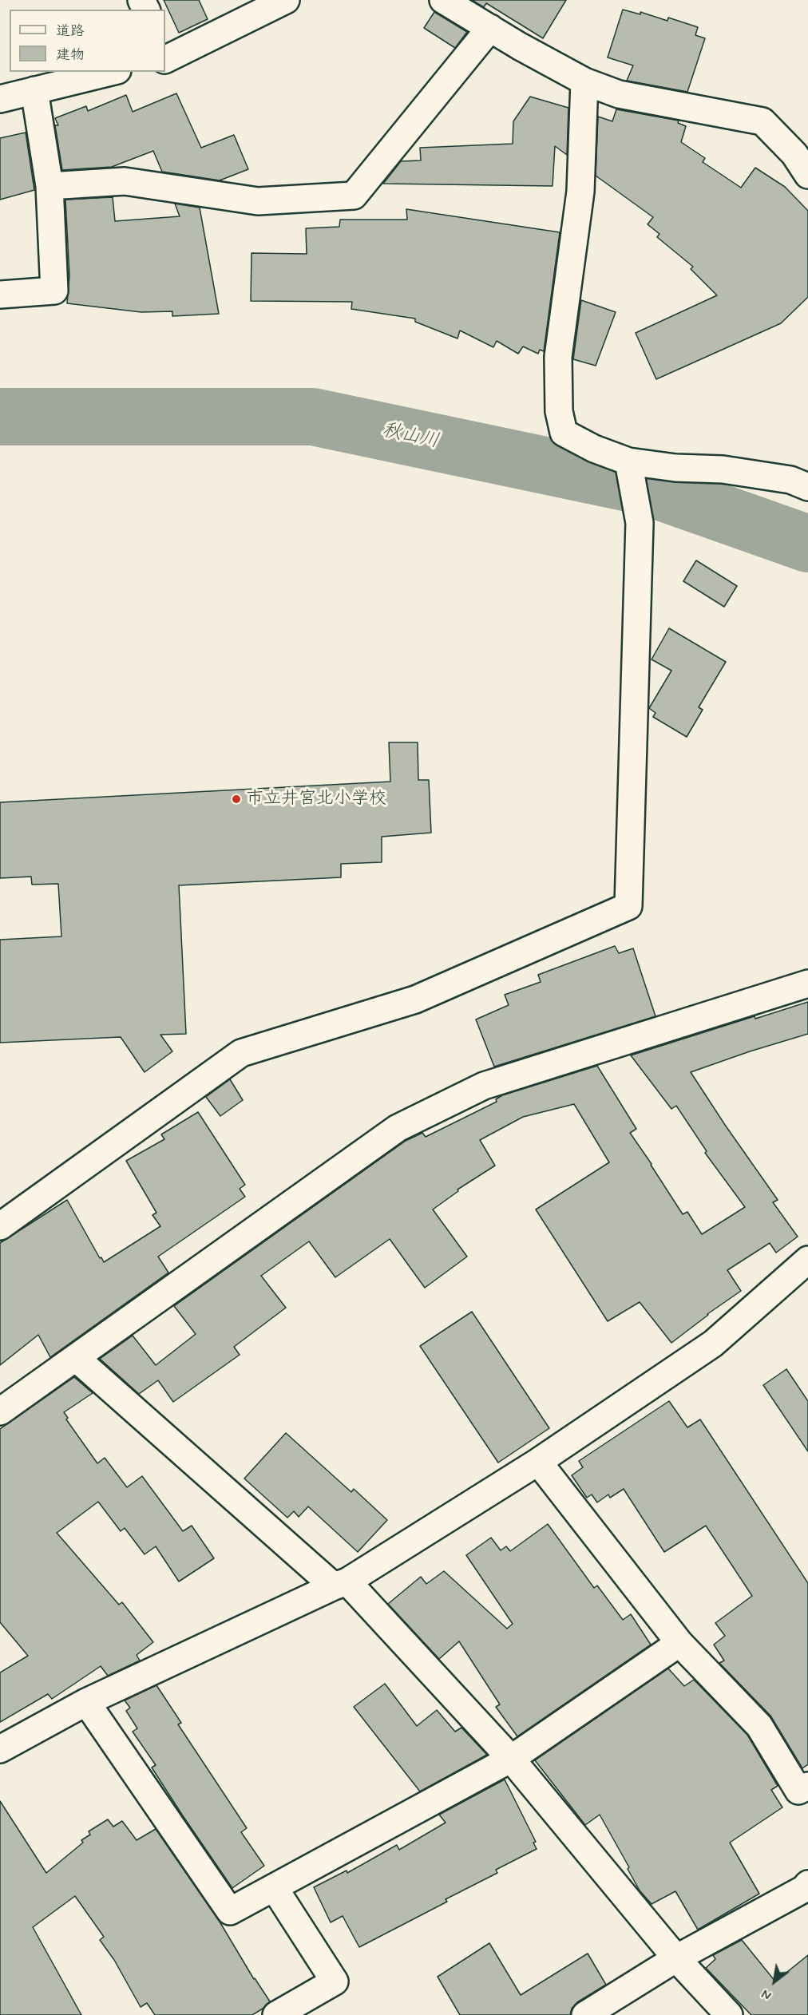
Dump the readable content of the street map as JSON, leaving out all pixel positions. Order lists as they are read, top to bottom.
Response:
{
  "water": ["秋山川"],
  "places": ["市立井宮北小学校"],
  "legend": ["道路", "建物"],
  "north": "bottom left"
}
